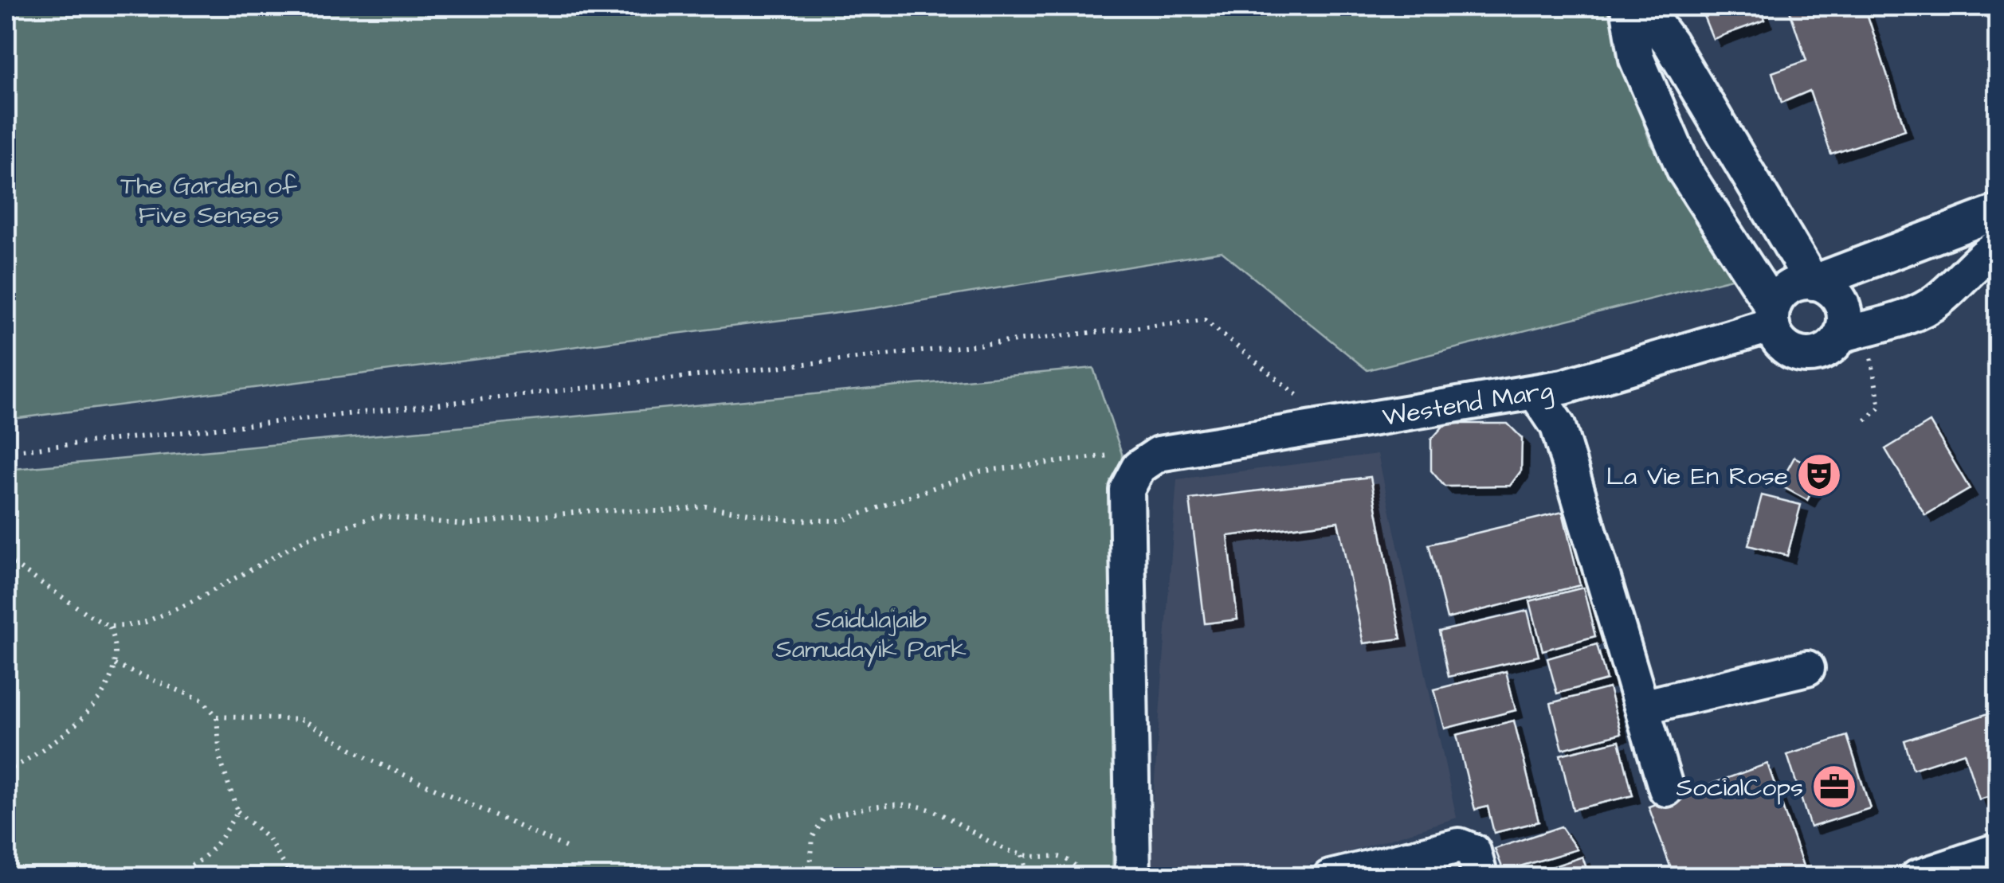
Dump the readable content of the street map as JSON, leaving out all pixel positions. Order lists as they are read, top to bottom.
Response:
{
  "streets": {
    "street": ["Westend Marg"]
  },
  "parks": ["The Garden of Five Senses", "Saidulajaib Samudayik Park"],
  "places": {
    "theatre": ["La Vie En Rose"],
    "office": ["SocialCops"]
  }
}
